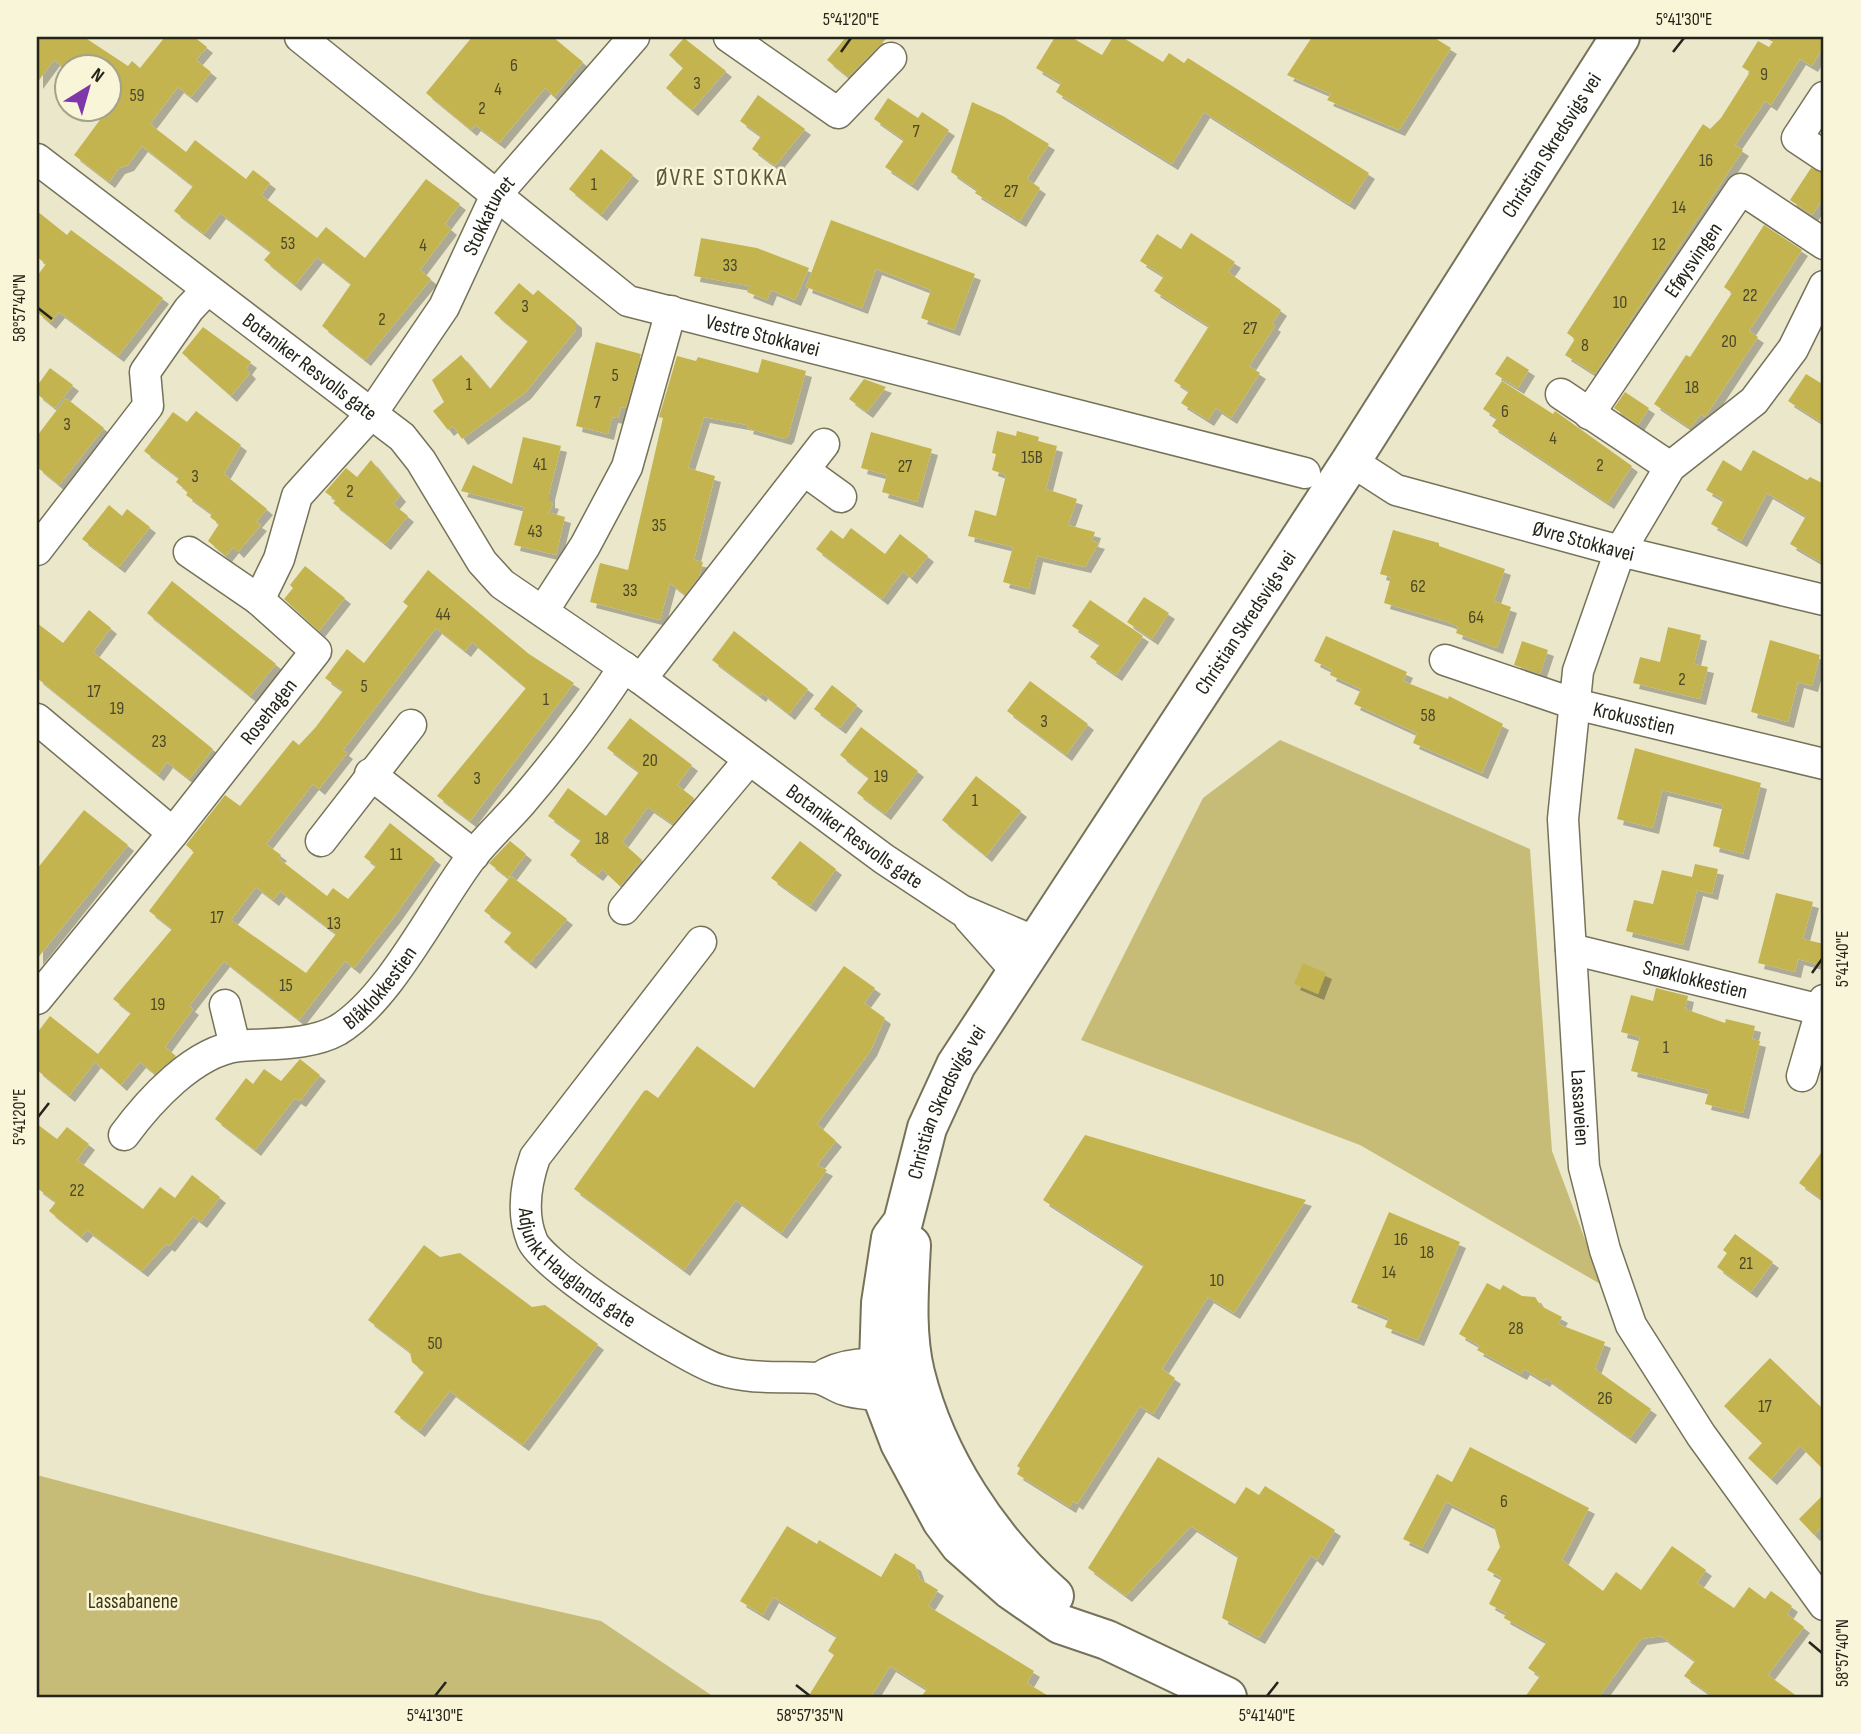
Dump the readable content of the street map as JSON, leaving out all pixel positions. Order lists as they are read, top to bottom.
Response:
{
  "streets": {
    "main road": ["Christian Skredsvigs vei"],
    "street": [
      "Stokkatunet",
      "Eføysvingen",
      "Vestre Stokkavei",
      "Botaniker Resvolls gate",
      "Øvre Stokkavei",
      "Rosehagen",
      "Krokusstien",
      "Snøklokkestien",
      "Blåklokkestien",
      "Lassaveien",
      "Adjunkt Hauglands gate"
    ]
  },
  "crossings": [
    ["Christian Skredsvigs vei", "Botaniker Resvolls gate"],
    ["Christian Skredsvigs vei", "Øvre Stokkavei"],
    ["Christian Skredsvigs vei", "Adjunkt Hauglands gate"],
    ["Stokkatunet", "Vestre Stokkavei"],
    ["Stokkatunet", "Botaniker Resvolls gate"],
    ["Botaniker Resvolls gate", "Blåklokkestien"],
    ["Øvre Stokkavei", "Lassaveien"],
    ["Krokusstien", "Lassaveien"],
    ["Snøklokkestien", "Lassaveien"]
  ],
  "districts": ["ØVRE STOKKA"],
  "parks": ["Lassabanene"],
  "house_numbers": [
    "6",
    "9",
    "3",
    "4",
    "59",
    "2",
    "7",
    "16",
    "1",
    "27",
    "14",
    "53",
    "12",
    "4",
    "33",
    "22",
    "10",
    "3",
    "2",
    "27",
    "20",
    "8",
    "5",
    "1",
    "18",
    "7",
    "6",
    "3",
    "4",
    "15B",
    "41",
    "2",
    "27",
    "3",
    "2",
    "35",
    "43",
    "62",
    "33",
    "44",
    "64",
    "2",
    "5",
    "17",
    "1",
    "19",
    "58",
    "3",
    "23",
    "20",
    "19",
    "3",
    "1",
    "18",
    "11",
    "17",
    "13",
    "15",
    "19",
    "1",
    "22",
    "16",
    "18",
    "21",
    "14",
    "10",
    "28",
    "50",
    "26",
    "17",
    "6"
  ],
  "north": "top right",
  "coordinates": [
    "5°41'20\"E",
    "5°41'30\"E",
    "58°57'40\"N",
    "5°41'40\"E",
    "58°57'35\"N"
  ]
}
